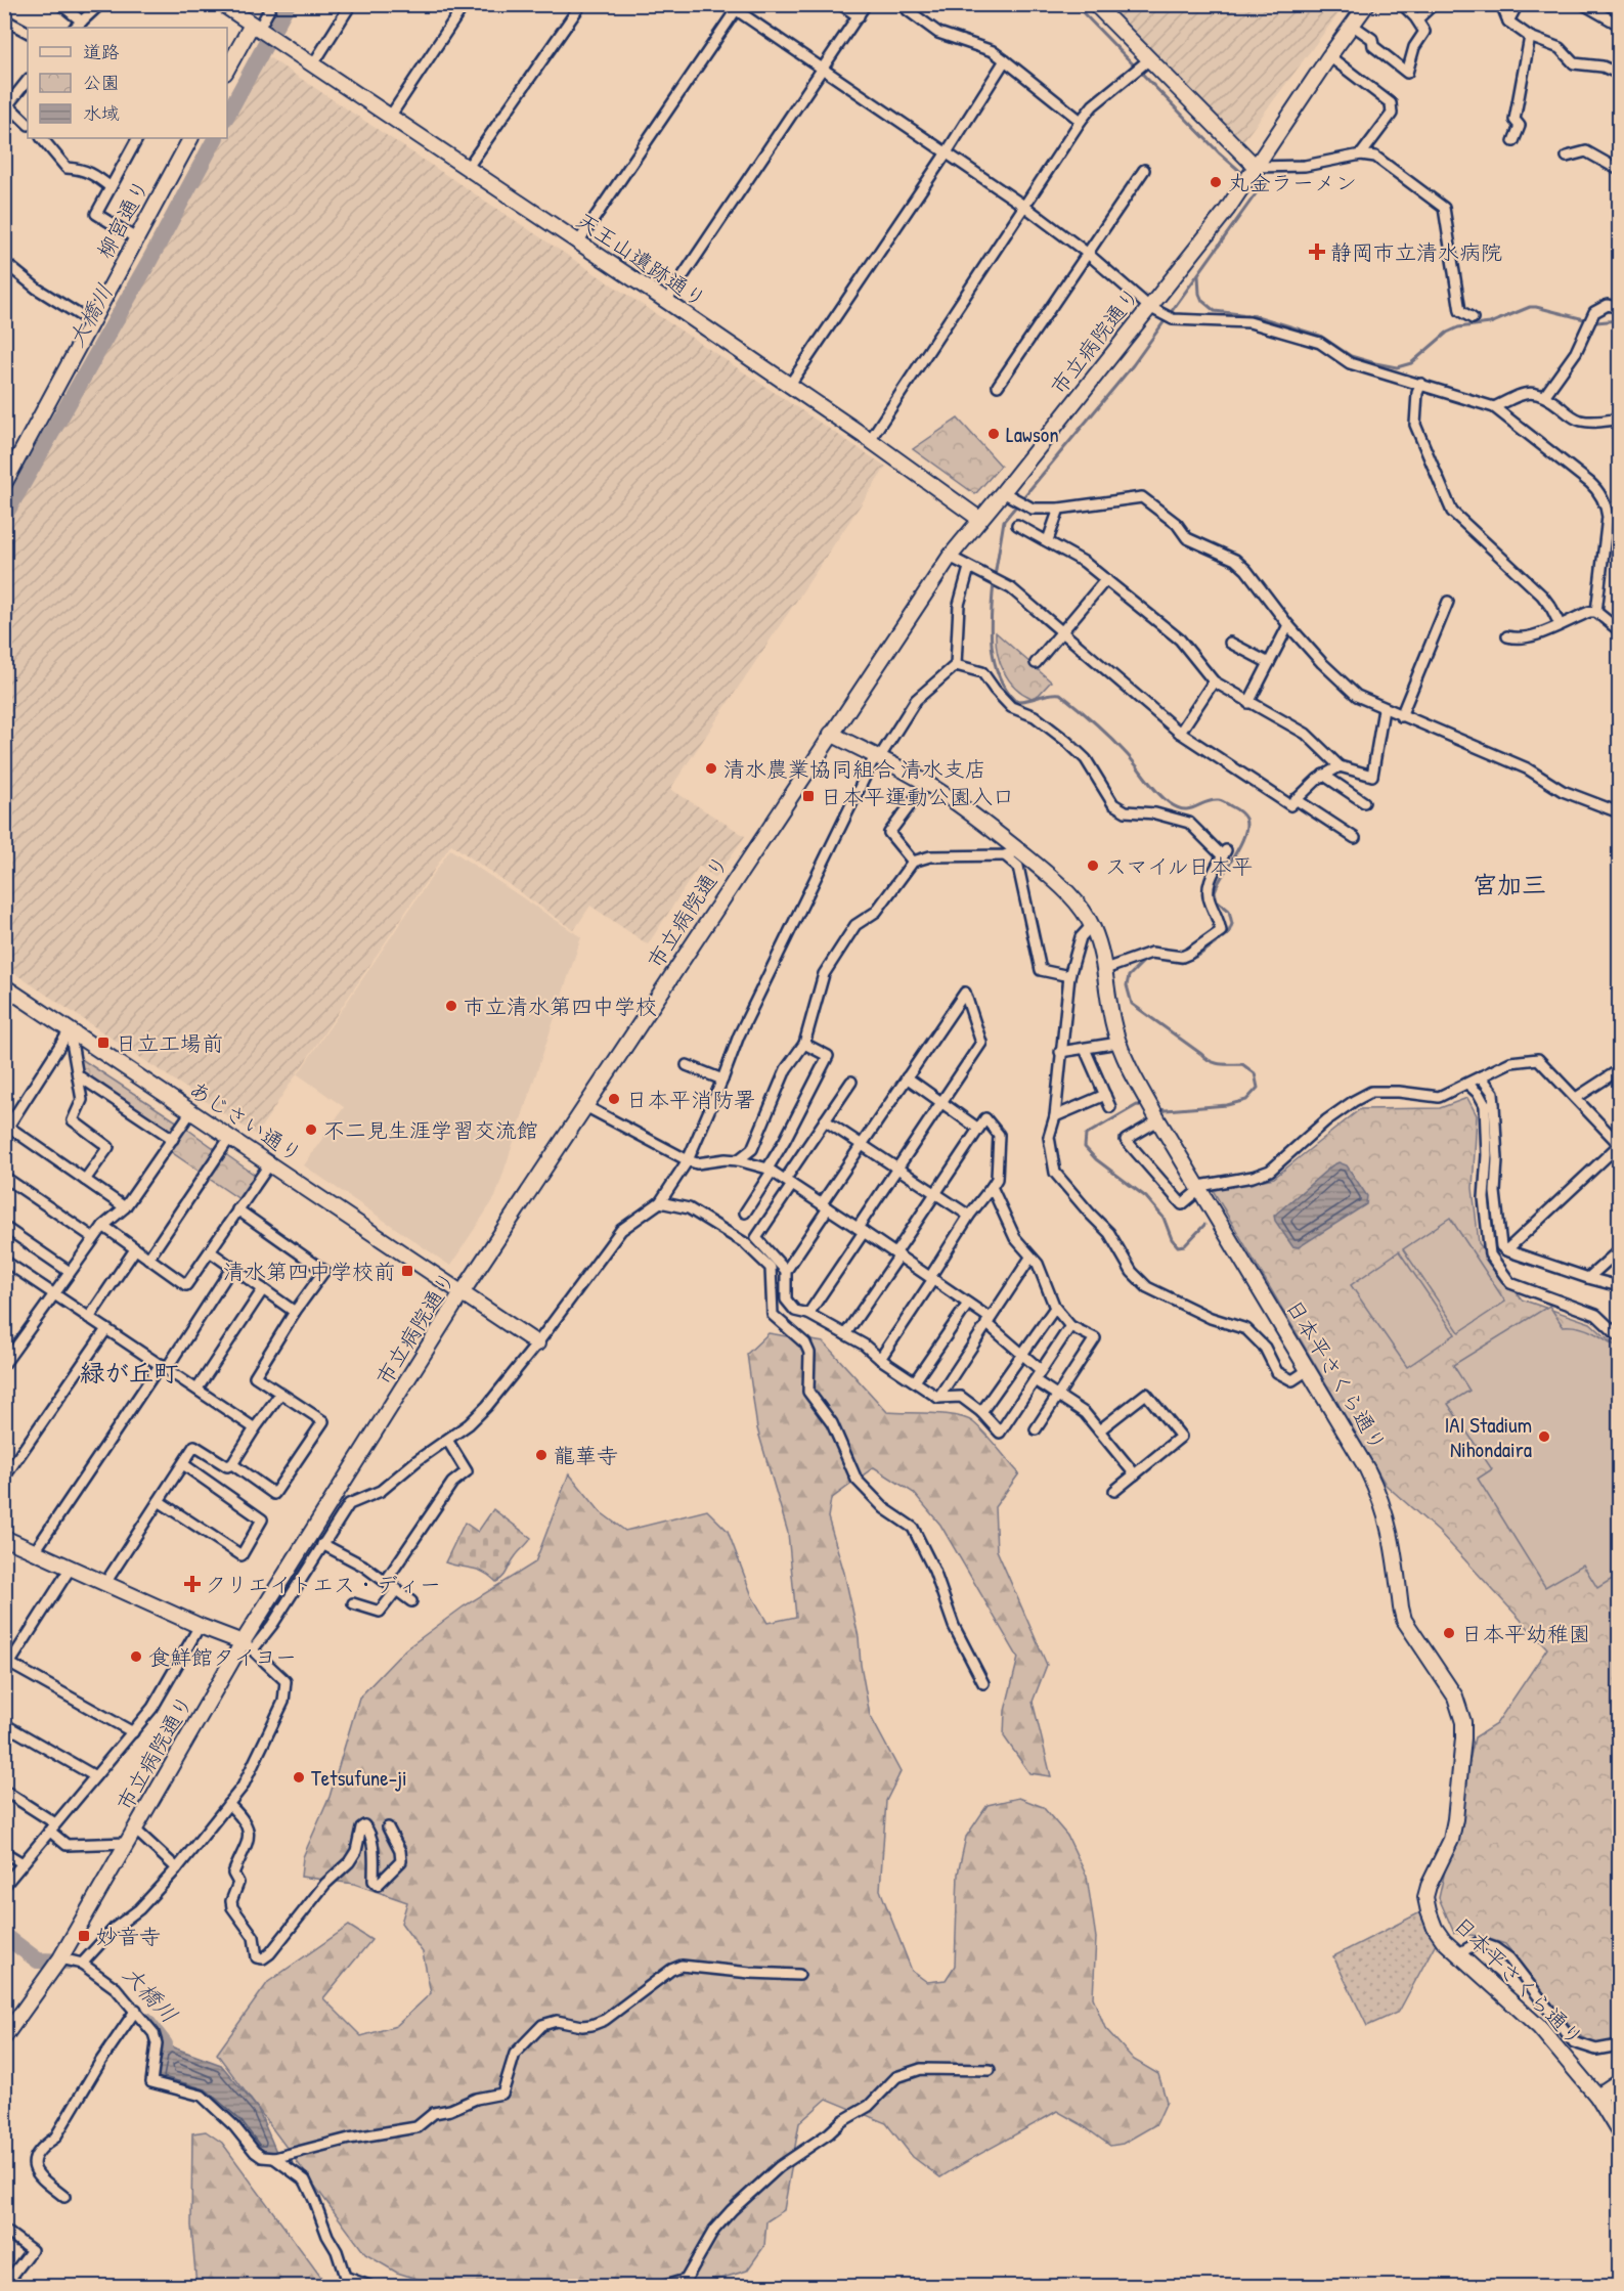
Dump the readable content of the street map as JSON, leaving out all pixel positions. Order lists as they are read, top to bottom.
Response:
{
  "streets": {
    "street": [
      "柳宮通り",
      "天王山遺跡通り",
      "市立病院通り",
      "あじさい通り",
      "日本平さくら通り"
    ]
  },
  "crossings": [
    ["天王山遺跡通り", "市立病院通り"],
    ["市立病院通り", "あじさい通り"],
    ["市立病院通り", "日本平さくら通り"]
  ],
  "districts": ["宮加三", "緑が丘町"],
  "water": ["大橋川"],
  "places": {
    "other": [
      "丸金ラーメン",
      "Lawson",
      "清水農業協同組合 清水支店",
      "スマイル日本平",
      "市立清水第四中学校",
      "日本平消防署",
      "不二見生涯学習交流館",
      "IAI Stadium Nihondaira",
      "龍華寺",
      "日本平幼稚園",
      "食鮮館タイヨー",
      "Tetsufune-ji"
    ],
    "health": ["静岡市立清水病院", "クリエイトエス・ディー"],
    "transit": [
      "日本平運動公園入口",
      "日立工場前",
      "清水第四中学校前",
      "妙音寺"
    ]
  },
  "legend": ["道路", "公園", "水域"]
}
